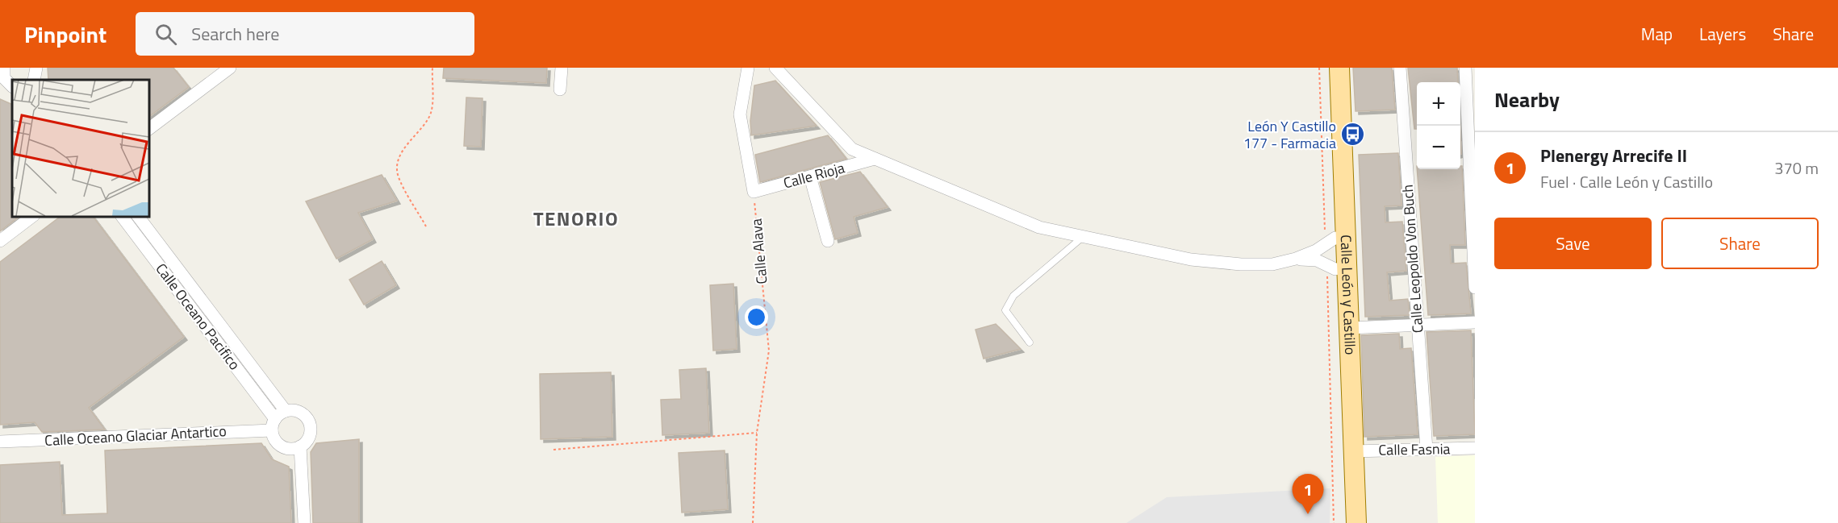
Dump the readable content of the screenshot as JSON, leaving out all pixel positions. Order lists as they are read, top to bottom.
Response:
{
  "streets": {
    "main road": ["Calle León y Castillo"],
    "street": [
      "Calle Rioja",
      "Calle Leopoldo Von Buch",
      "Calle Oceano Pacifico",
      "Calle Oceano Glaciar Antartico",
      "Calle Fasnia"
    ],
    "path": ["Calle Alava"]
  },
  "crossings": [
    ["Calle Rioja", "Calle Alava"],
    ["Calle Leopoldo Von Buch", "Calle Fasnia"],
    ["Calle León y Castillo", "Calle Fasnia"],
    ["Calle Oceano Pacifico", "Calle Oceano Glaciar Antartico"]
  ],
  "districts": ["TENORIO"],
  "places": {
    "bus stop": ["León Y Castillo 177 - Farmacia"]
  },
  "page": {
    "header": "Pinpoint",
    "search": "Search here",
    "nav": ["Map", "Layers", "Share"],
    "heading": "Nearby",
    "map_buttons": ["+", "−"],
    "list": [
      {
        "mark": "1",
        "name": "Plenergy Arrecife II",
        "note": "Fuel · Calle León y Castillo",
        "value": "370 m"
      }
    ],
    "buttons": ["Save", "Share"],
    "pins": "1"
  }
}
